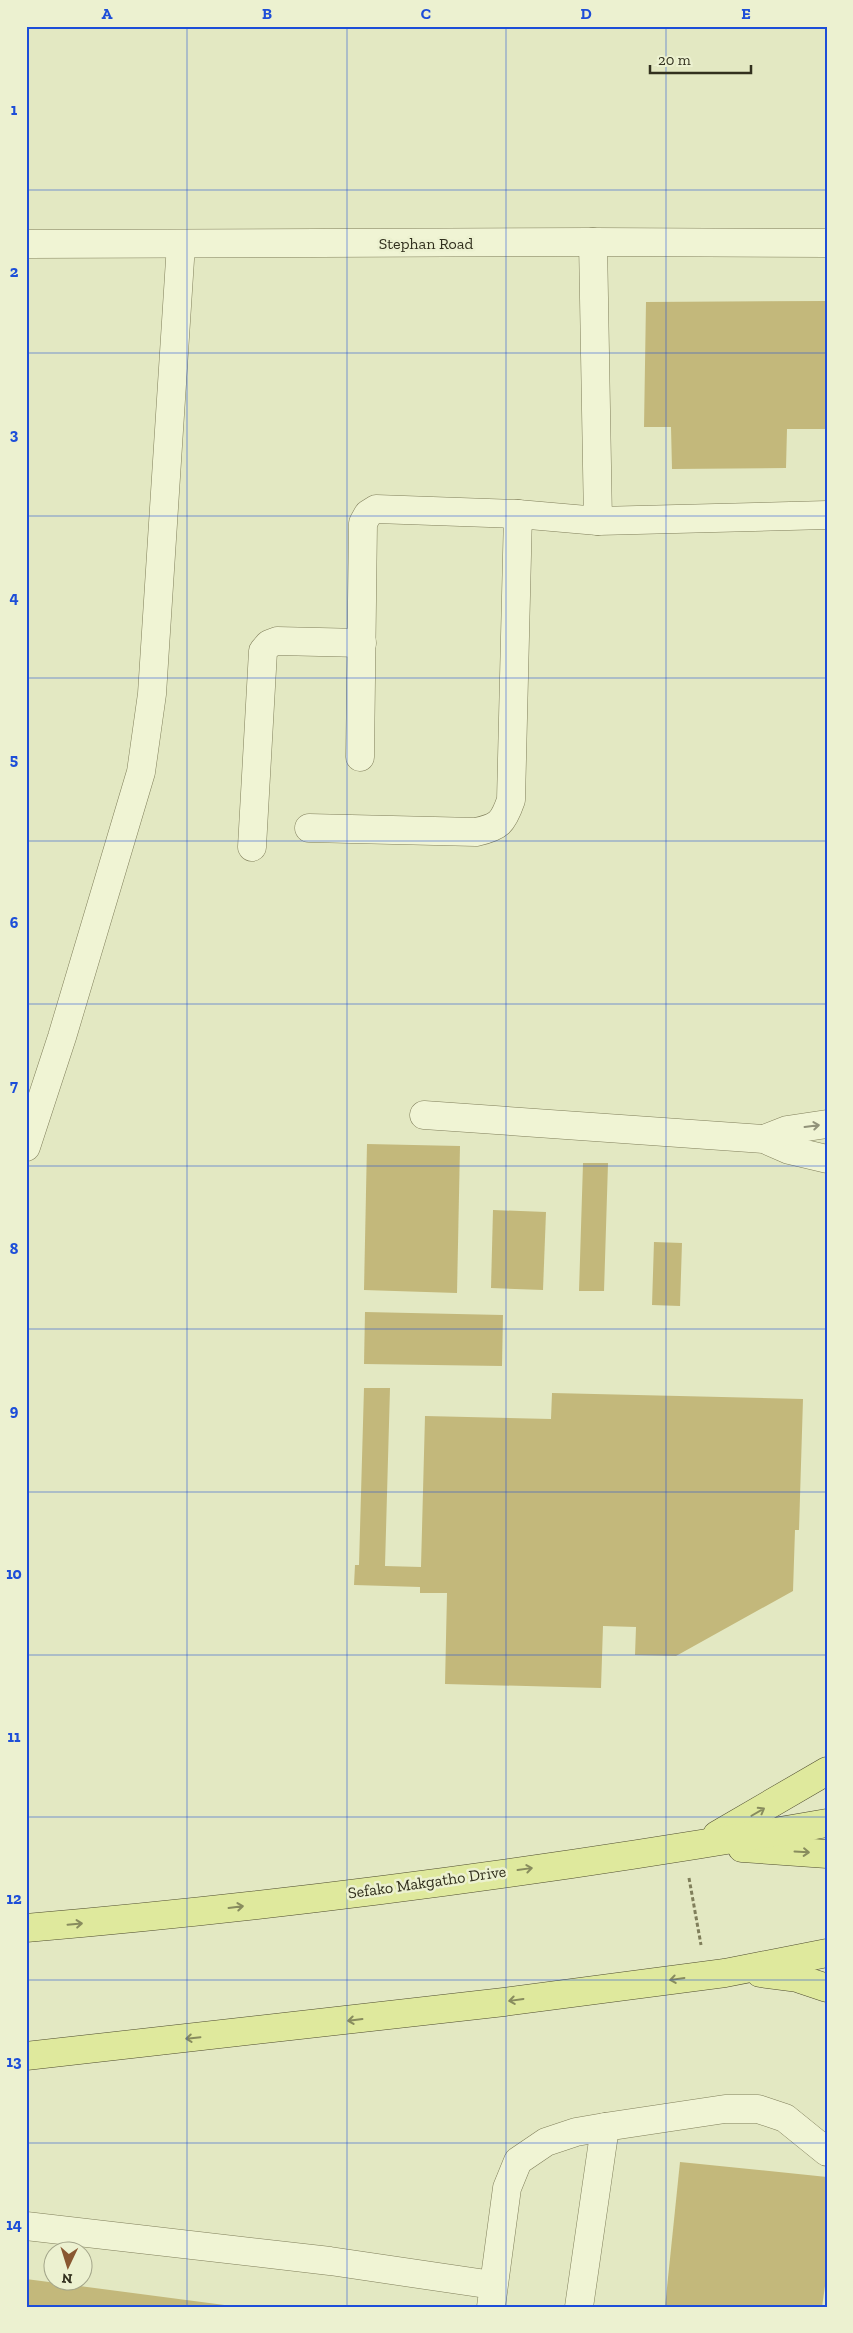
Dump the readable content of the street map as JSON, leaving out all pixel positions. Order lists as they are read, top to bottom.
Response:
{
  "streets": {
    "main road": ["Sefako Makgatho Drive"],
    "street": ["Stephan Road"]
  },
  "scale_bar": "20 m",
  "north": "bottom",
  "grid": {
    "columns": [
      "A",
      "B",
      "C",
      "D",
      "E"
    ],
    "rows": [
      "1",
      "2",
      "3",
      "4",
      "5",
      "6",
      "7",
      "8",
      "9",
      "10",
      "11",
      "12",
      "13",
      "14"
    ]
  }
}
